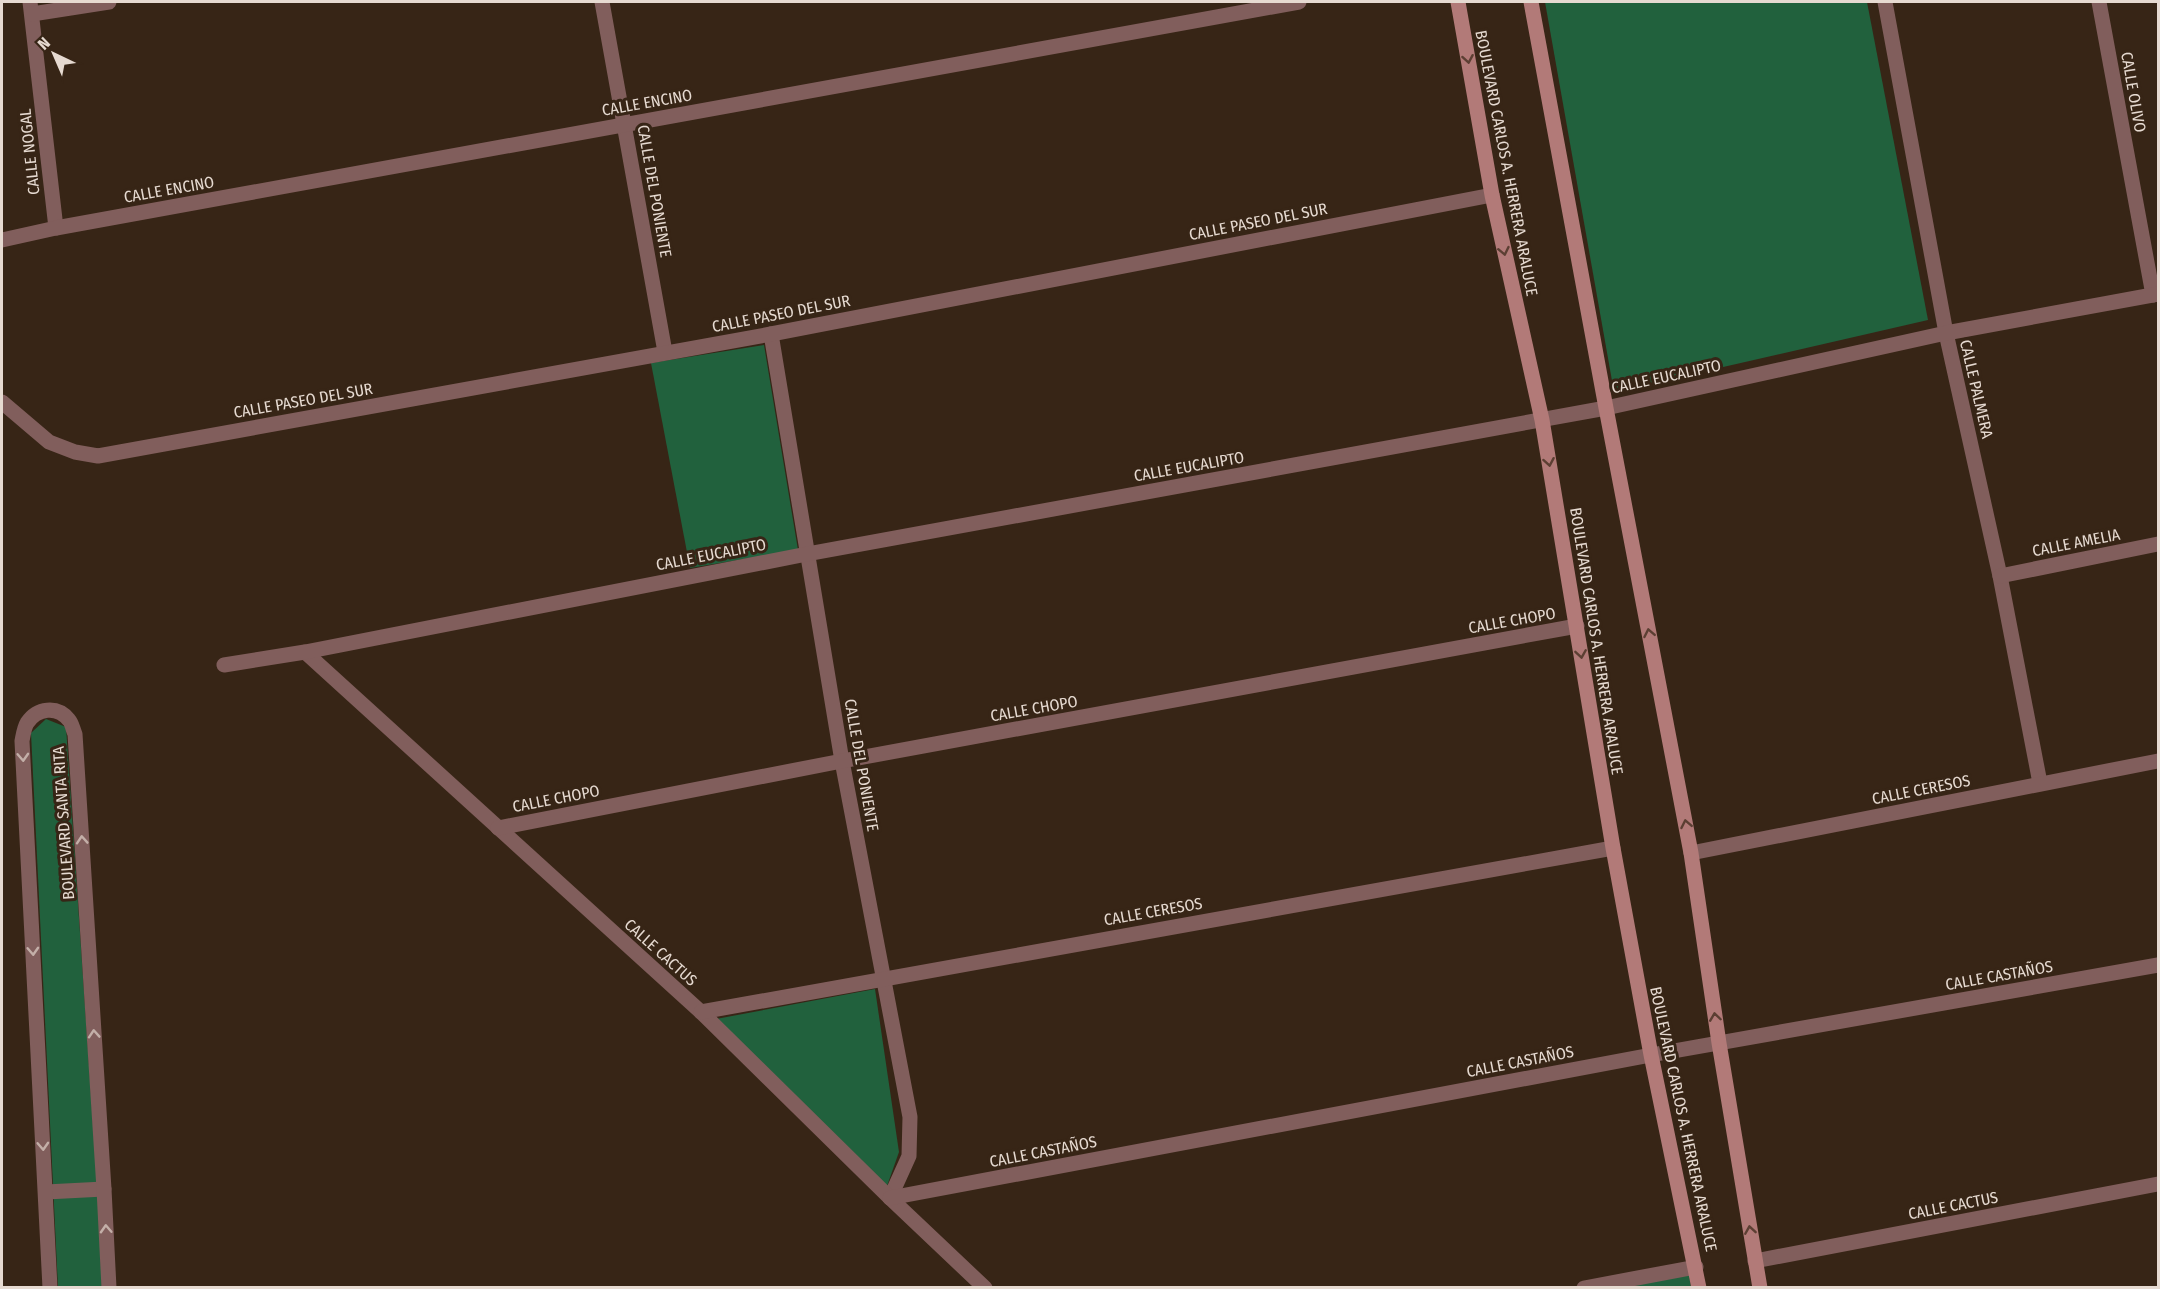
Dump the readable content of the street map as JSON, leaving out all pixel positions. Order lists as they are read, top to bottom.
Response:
{
  "streets": {
    "street": [
      "CALLE OLIVO",
      "CALLE ENCINO",
      "CALLE NOGAL",
      "BOULEVARD CARLOS A. HERRERA ARALUCE",
      "CALLE DEL PONIENTE",
      "CALLE PASEO DEL SUR",
      "CALLE EUCALIPTO",
      "CALLE PALMERA",
      "CALLE AMELIA",
      "CALLE CHOPO",
      "CALLE CERESOS",
      "BOULEVARD SANTA RITA",
      "CALLE CACTUS",
      "CALLE CASTAÑOS"
    ]
  },
  "crossings": [
    ["CALLE OLIVO", "CALLE EUCALIPTO"],
    ["CALLE ENCINO", "CALLE NOGAL"],
    ["CALLE ENCINO", "CALLE DEL PONIENTE"],
    ["BOULEVARD CARLOS A. HERRERA ARALUCE", "CALLE PASEO DEL SUR"],
    ["BOULEVARD CARLOS A. HERRERA ARALUCE", "CALLE EUCALIPTO"],
    ["BOULEVARD CARLOS A. HERRERA ARALUCE", "CALLE CHOPO"],
    ["BOULEVARD CARLOS A. HERRERA ARALUCE", "CALLE CERESOS"],
    ["BOULEVARD CARLOS A. HERRERA ARALUCE", "CALLE CASTAÑOS"],
    ["CALLE DEL PONIENTE", "CALLE PASEO DEL SUR"],
    ["CALLE DEL PONIENTE", "CALLE EUCALIPTO"],
    ["CALLE DEL PONIENTE", "CALLE CHOPO"],
    ["CALLE DEL PONIENTE", "CALLE CERESOS"],
    ["CALLE DEL PONIENTE", "CALLE CACTUS"],
    ["CALLE DEL PONIENTE", "CALLE CASTAÑOS"],
    ["CALLE EUCALIPTO", "CALLE PALMERA"],
    ["CALLE EUCALIPTO", "CALLE CACTUS"],
    ["CALLE PALMERA", "CALLE AMELIA"],
    ["CALLE PALMERA", "CALLE CERESOS"],
    ["CALLE CHOPO", "CALLE CACTUS"],
    ["CALLE CERESOS", "CALLE CACTUS"],
    ["CALLE CACTUS", "CALLE CASTAÑOS"]
  ],
  "north": "top left"
}
